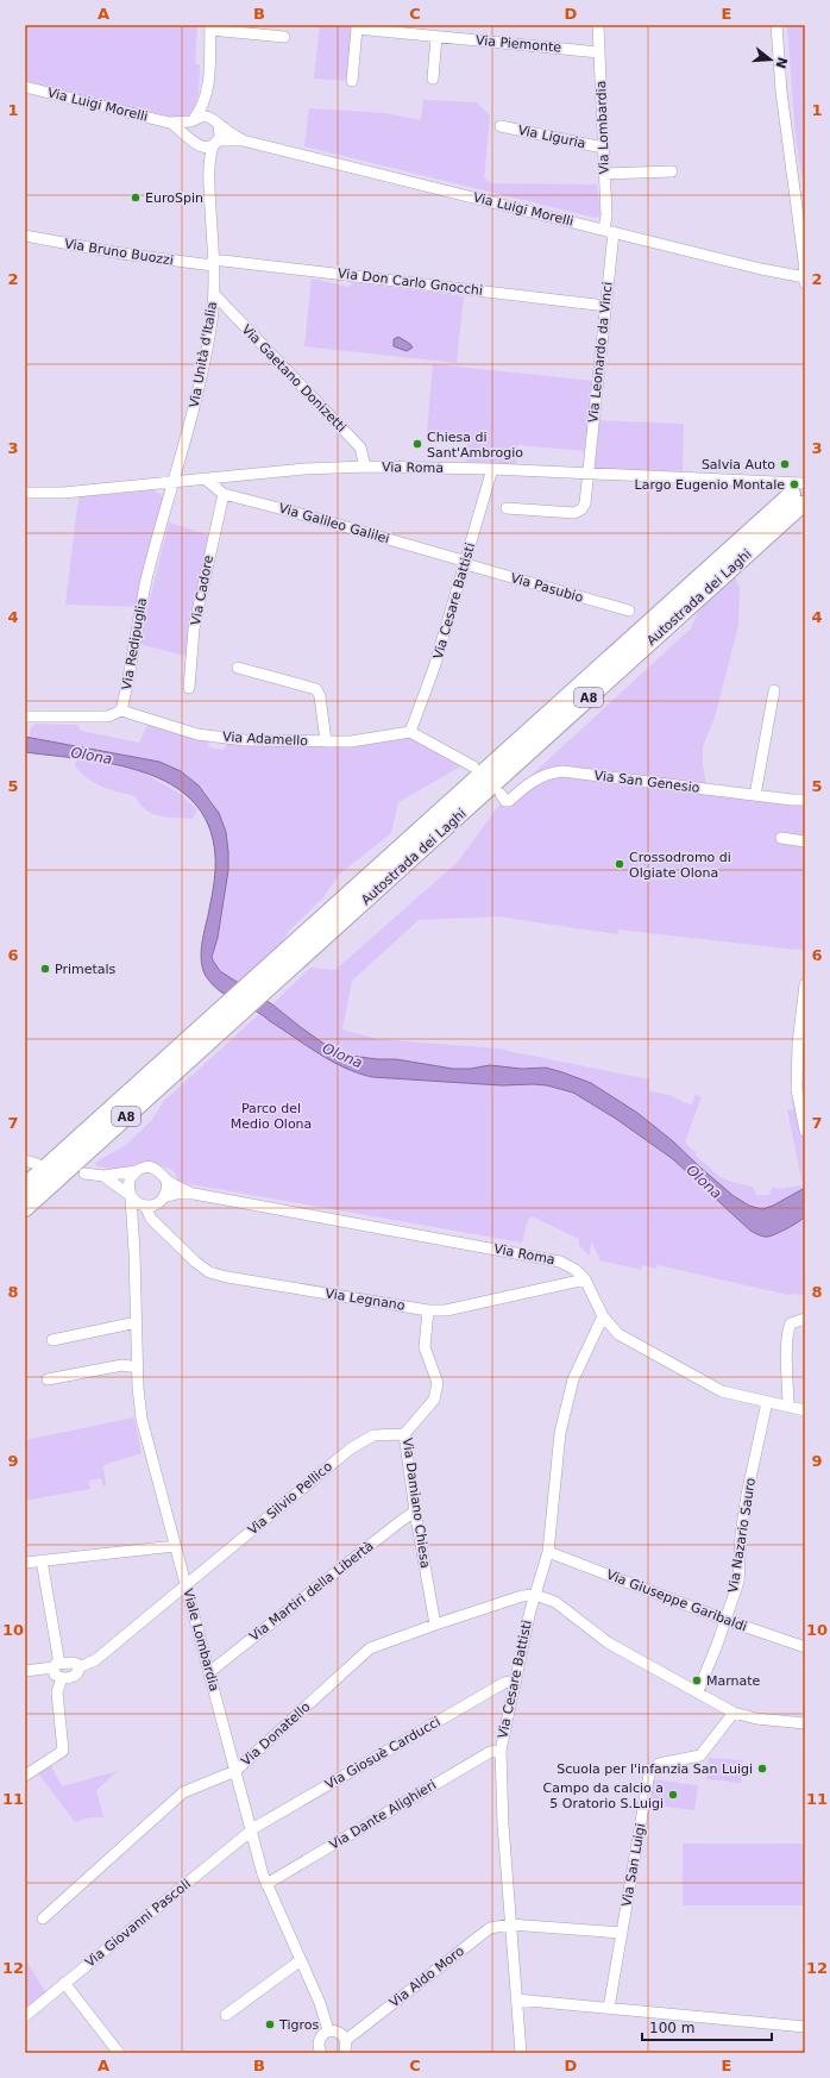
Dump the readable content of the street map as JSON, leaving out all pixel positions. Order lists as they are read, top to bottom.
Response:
{
  "streets": {
    "highway": ["Autostrada dei Laghi", "A8"],
    "street": [
      "Via Piemonte",
      "Via Luigi Morelli",
      "Via Lombardia",
      "Via Liguria",
      "Via Bruno Buozzi",
      "Via Don Carlo Gnocchi",
      "Via Leonardo da Vinci",
      "Via Unità d'Italia",
      "Via Gaetano Donizetti",
      "Via Roma",
      "Via Galileo Galilei",
      "Via Pasubio",
      "Via Cadore",
      "Via Cesare Battisti",
      "Via Redipuglia",
      "Via Adamello",
      "Via San Genesio",
      "Via Legnano",
      "Via Silvio Pellico",
      "Via Damiano Chiesa",
      "Via Nazario Sauro",
      "Via Martiri della Libertà",
      "Via Giuseppe Garibaldi",
      "Viale Lombardia",
      "Via Donatello",
      "Via Giosuè Carducci",
      "Via Dante Alighieri",
      "Via San Luigi",
      "Via Giovanni Pascoli",
      "Via Aldo Moro"
    ]
  },
  "crossings": [
    ["Via Piemonte", "Via Lombardia"],
    ["Via Luigi Morelli", "Via Lombardia"],
    ["Via Luigi Morelli", "Via Leonardo da Vinci"],
    ["Via Luigi Morelli", "Via Unità d'Italia"],
    ["Via Lombardia", "Via Liguria"],
    ["Via Lombardia", "Via Leonardo da Vinci"],
    ["Via Bruno Buozzi", "Via Don Carlo Gnocchi"],
    ["Via Bruno Buozzi", "Via Unità d'Italia"],
    ["Via Don Carlo Gnocchi", "Via Leonardo da Vinci"],
    ["Via Don Carlo Gnocchi", "Via Unità d'Italia"],
    ["Via Leonardo da Vinci", "Via Roma"],
    ["Via Unità d'Italia", "Via Gaetano Donizetti"],
    ["Via Unità d'Italia", "Via Roma"],
    ["Via Unità d'Italia", "Via Redipuglia"],
    ["Via Gaetano Donizetti", "Via Roma"],
    ["Via Roma", "Via Galileo Galilei"],
    ["Via Roma", "Autostrada dei Laghi"],
    ["Via Roma", "Via Cesare Battisti"],
    ["Via Roma", "Via Redipuglia"],
    ["Via Roma", "Via Legnano"],
    ["Via Roma", "Via Nazario Sauro"],
    ["Via Roma", "Viale Lombardia"],
    ["Via Galileo Galilei", "Via Pasubio"],
    ["Via Galileo Galilei", "Via Cadore"],
    ["Via Galileo Galilei", "Via Cesare Battisti"],
    ["Via Pasubio", "Via Cesare Battisti"],
    ["Via Cesare Battisti", "Via Adamello"],
    ["Via Cesare Battisti", "Via Giuseppe Garibaldi"],
    ["Via Cesare Battisti", "Via Donatello"],
    ["Via Cesare Battisti", "Via Giosuè Carducci"],
    ["Via Cesare Battisti", "Via Dante Alighieri"],
    ["Via Cesare Battisti", "Via Aldo Moro"],
    ["Via Redipuglia", "Via Adamello"],
    ["Via Legnano", "Via Damiano Chiesa"],
    ["Via Legnano", "Viale Lombardia"],
    ["Via Silvio Pellico", "Via Damiano Chiesa"],
    ["Via Silvio Pellico", "Viale Lombardia"],
    ["Via Damiano Chiesa", "Via Martiri della Libertà"],
    ["Via Damiano Chiesa", "Via Donatello"],
    ["Via Nazario Sauro", "Via Giuseppe Garibaldi"],
    ["Via Martiri della Libertà", "Viale Lombardia"],
    ["Viale Lombardia", "Via Donatello"],
    ["Viale Lombardia", "Via Giosuè Carducci"],
    ["Viale Lombardia", "Via Dante Alighieri"],
    ["Viale Lombardia", "Via Giovanni Pascoli"],
    ["Via Giosuè Carducci", "Via Giovanni Pascoli"],
    ["Via San Luigi", "Via Aldo Moro"]
  ],
  "water": ["Olona"],
  "parks": ["Parco del Medio Olona"],
  "places": [
    "EuroSpin",
    "Chiesa di Sant'Ambrogio",
    "Salvia Auto",
    "Largo Eugenio Montale",
    "Crossodromo di Olgiate Olona",
    "Primetals",
    "Marnate",
    "Scuola per l'infanzia San Luigi",
    "Campo da calcio a 5 Oratorio S.Luigi",
    "Tigros"
  ],
  "scale_bar": "100 m",
  "north": "right",
  "grid": {
    "columns": [
      "A",
      "B",
      "C",
      "D",
      "E"
    ],
    "rows": [
      "1",
      "2",
      "3",
      "4",
      "5",
      "6",
      "7",
      "8",
      "9",
      "10",
      "11",
      "12"
    ]
  }
}
